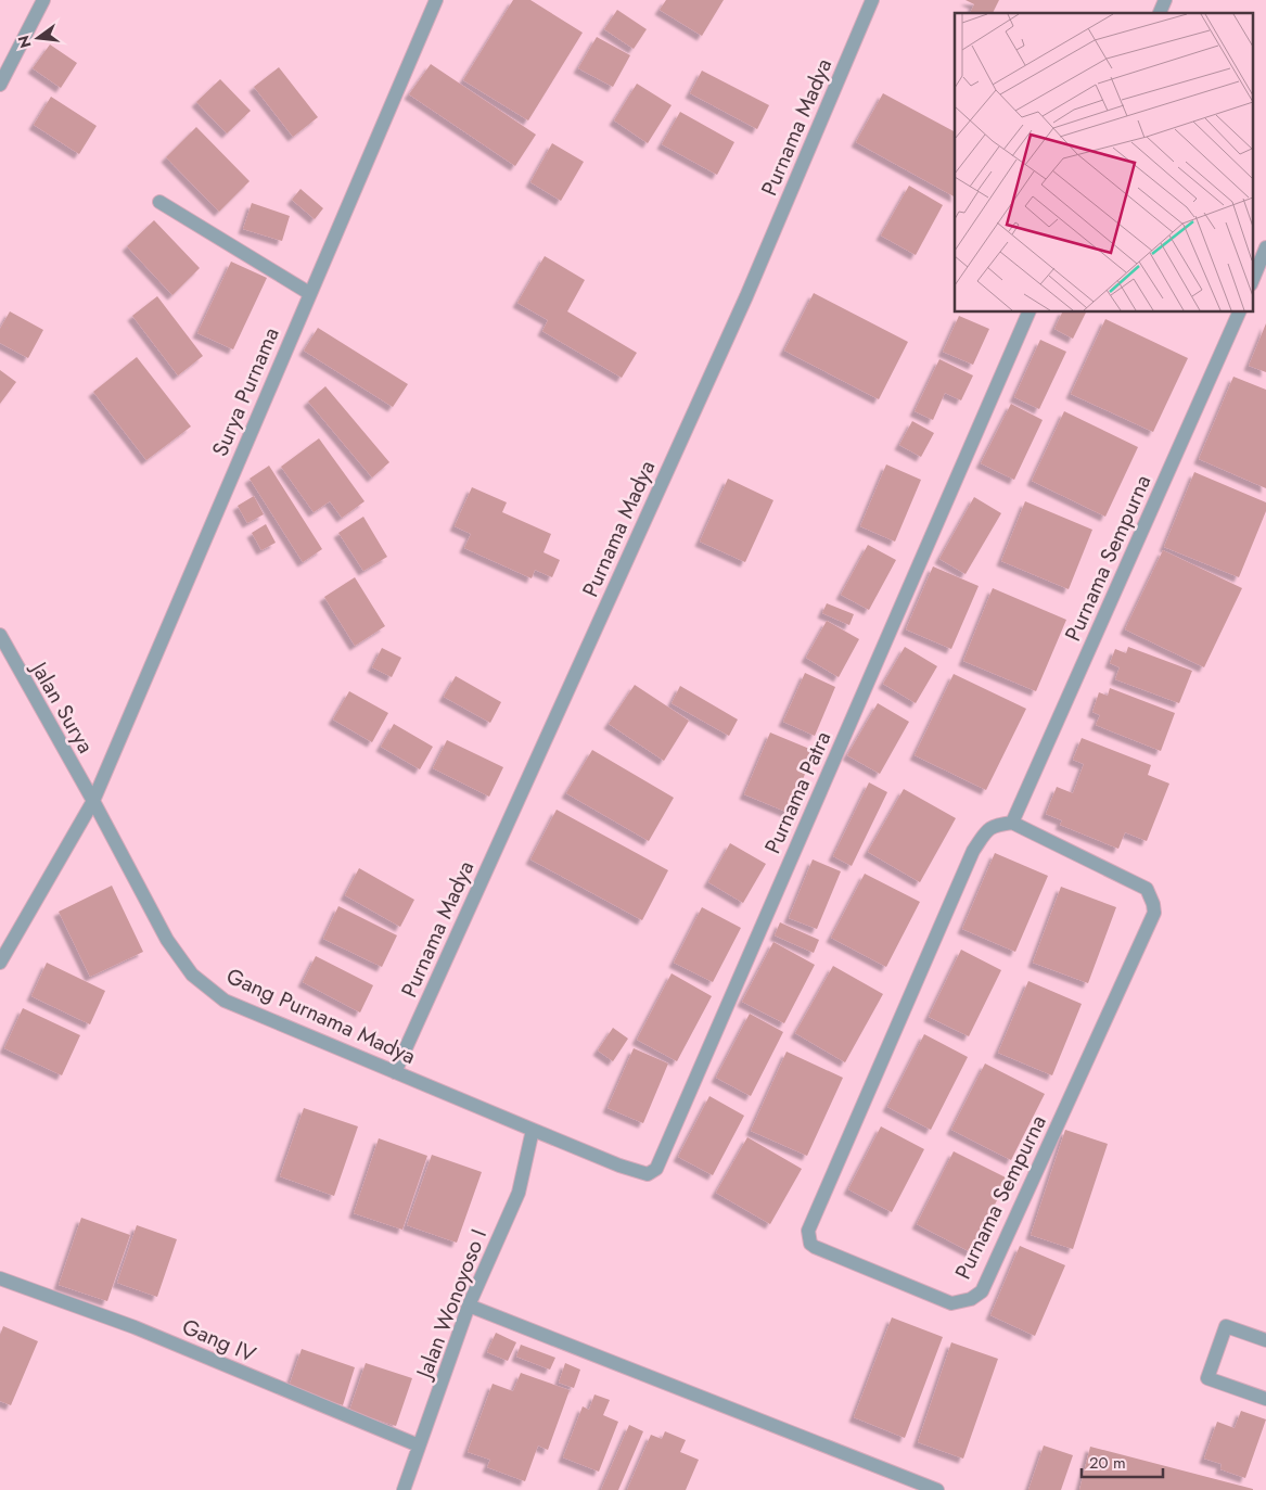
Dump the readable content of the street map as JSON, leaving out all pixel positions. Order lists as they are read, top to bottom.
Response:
{
  "streets": {
    "street": [
      "Purnama Madya",
      "Surya Purnama",
      "Purnama Sempurna",
      "Jalan Surya",
      "Purnama Patra",
      "Gang Purnama Madya",
      "Jalan Wonoyoso I",
      "Gang IV"
    ]
  },
  "crossings": [
    ["Purnama Madya", "Gang Purnama Madya"],
    ["Surya Purnama", "Jalan Surya"],
    ["Surya Purnama", "Gang Purnama Madya"],
    ["Jalan Surya", "Gang Purnama Madya"],
    ["Purnama Patra", "Gang Purnama Madya"],
    ["Purnama Patra", "Jalan Wonoyoso I"],
    ["Gang Purnama Madya", "Jalan Wonoyoso I"],
    ["Jalan Wonoyoso I", "Gang IV"]
  ],
  "scale_bar": "20 m",
  "north": "left"
}
